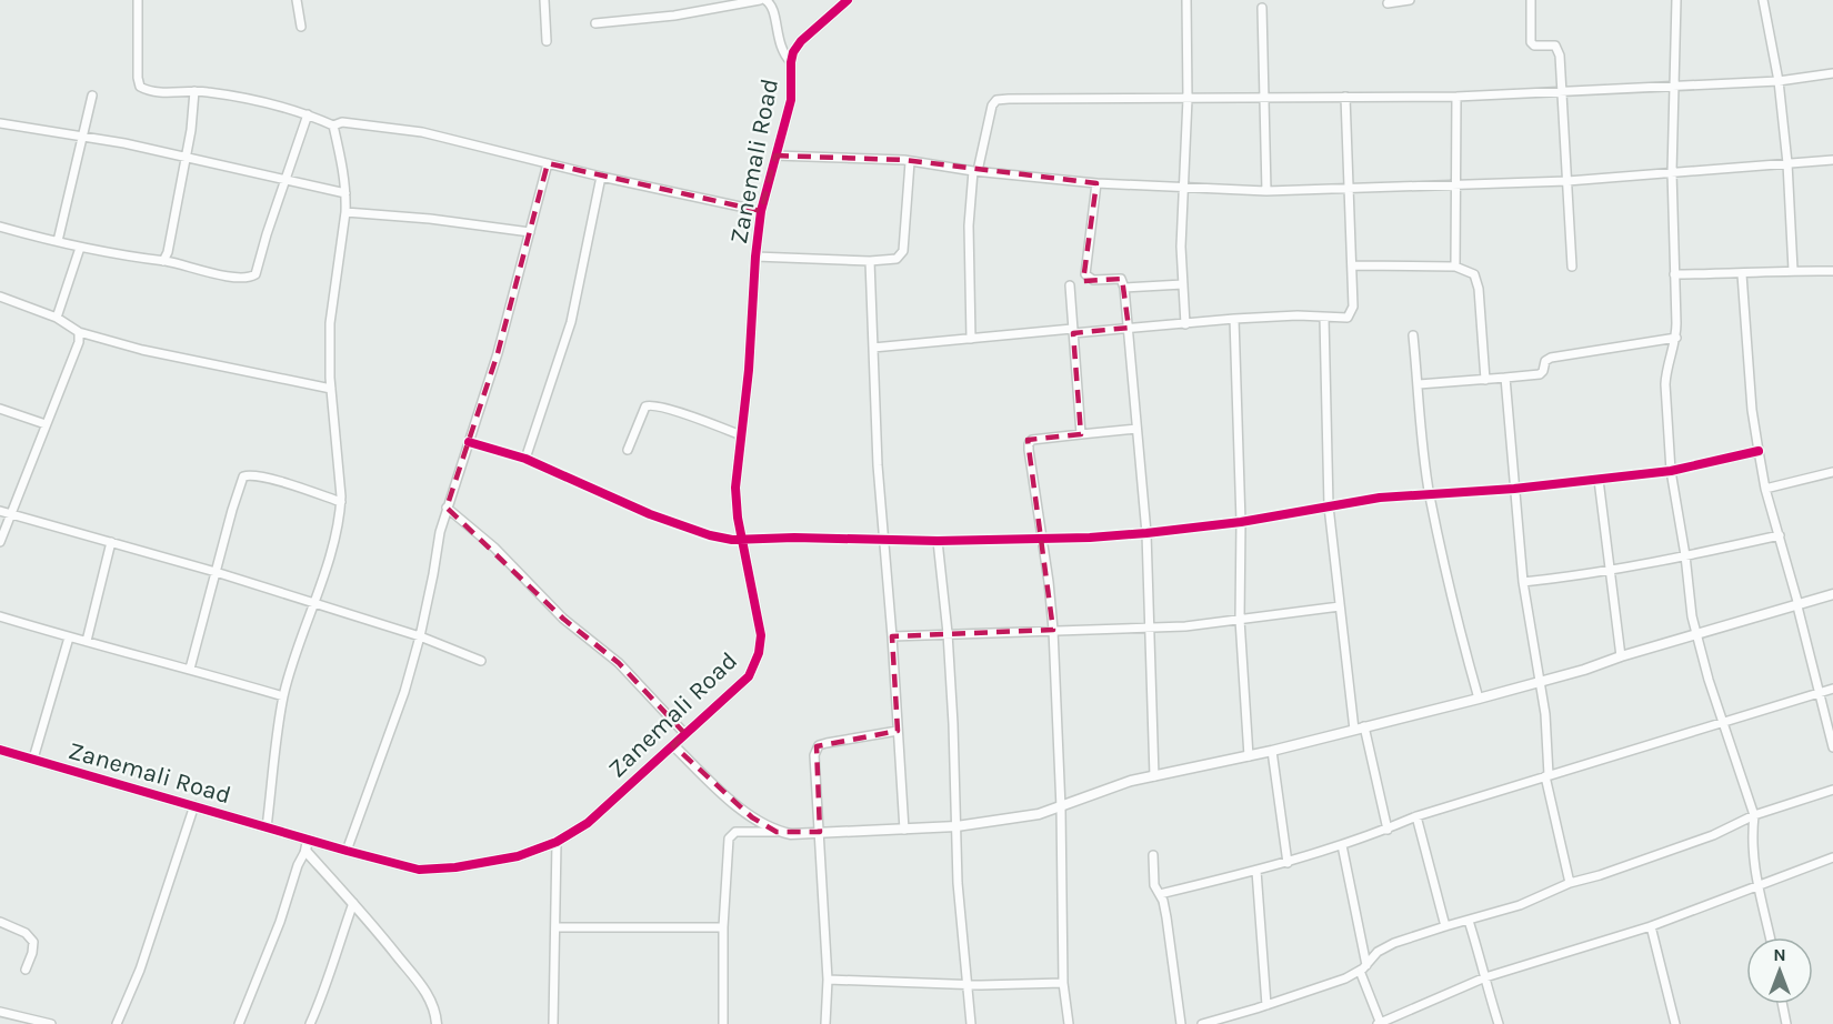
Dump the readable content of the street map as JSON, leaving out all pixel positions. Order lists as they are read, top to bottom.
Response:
{
  "streets": {
    "street": ["Zanemali Road"]
  },
  "north": "top"
}
